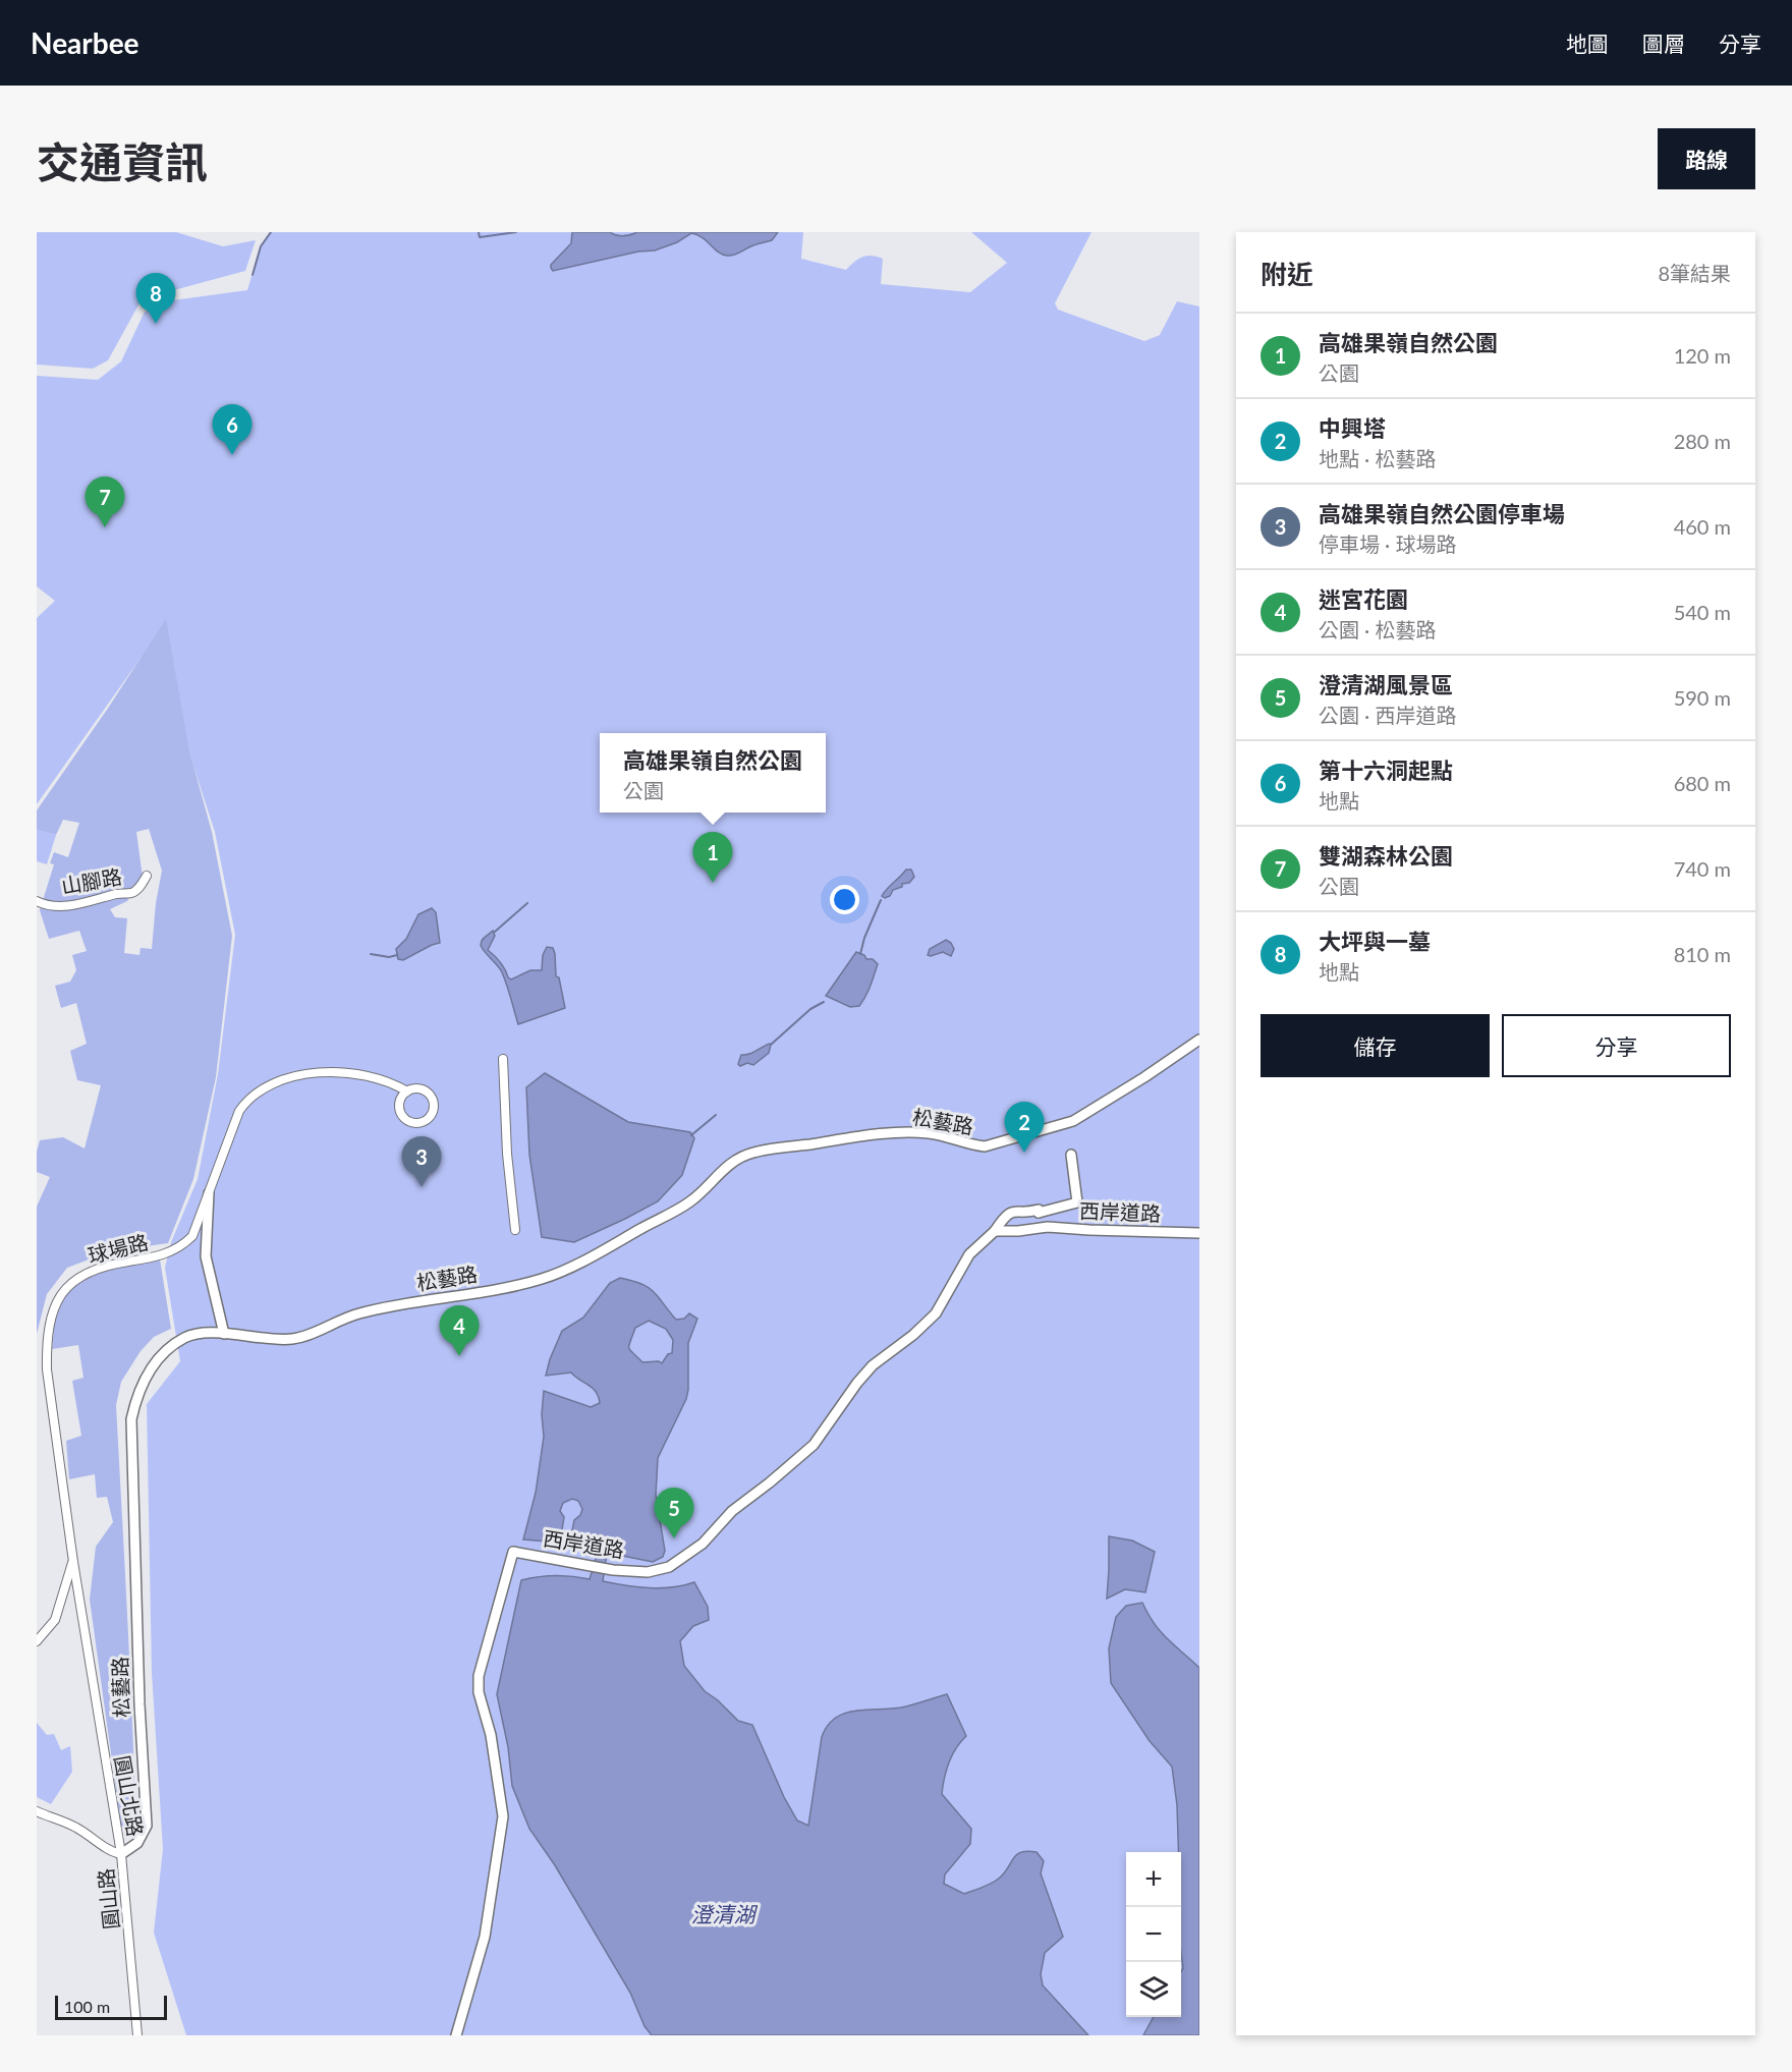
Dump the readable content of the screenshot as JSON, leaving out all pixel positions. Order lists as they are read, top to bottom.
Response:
{
  "streets": {
    "street": [
      "山腳路",
      "松藝路",
      "西岸道路",
      "球場路",
      "圓山北路",
      "圓山路"
    ]
  },
  "crossings": [
    ["松藝路", "圓山北路"],
    ["松藝路", "圓山路"],
    ["球場路", "圓山北路"],
    ["圓山北路", "圓山路"]
  ],
  "water": ["澄清湖"],
  "scale_bar": "100 m",
  "page": {
    "header": "Nearbee",
    "nav": ["地圖", "圖層", "分享"],
    "title": "交通資訊",
    "buttons": [
      "路線",
      ["儲存", "分享"]
    ],
    "heading": ["附近", "8筆結果"],
    "pins": [
      "8",
      "6",
      "7",
      "1",
      "2",
      "3",
      "4",
      "5"
    ],
    "list": [
      {
        "mark": "1",
        "name": "高雄果嶺自然公園",
        "note": "公園",
        "value": "120 m"
      },
      {
        "mark": "2",
        "name": "中興塔",
        "note": "地點 · 松藝路",
        "value": "280 m"
      },
      {
        "mark": "3",
        "name": "高雄果嶺自然公園停車場",
        "note": "停車場 · 球場路",
        "value": "460 m"
      },
      {
        "mark": "4",
        "name": "迷宮花園",
        "note": "公園 · 松藝路",
        "value": "540 m"
      },
      {
        "mark": "5",
        "name": "澄清湖風景區",
        "note": "公園 · 西岸道路",
        "value": "590 m"
      },
      {
        "mark": "6",
        "name": "第十六洞起點",
        "note": "地點",
        "value": "680 m"
      },
      {
        "mark": "7",
        "name": "雙湖森林公園",
        "note": "公園",
        "value": "740 m"
      },
      {
        "mark": "8",
        "name": "大坪與一墓",
        "note": "地點",
        "value": "810 m"
      }
    ],
    "popup": ["高雄果嶺自然公園", "公園"],
    "map_buttons": ["+", "−"],
    "scale": "100 m"
  }
}
